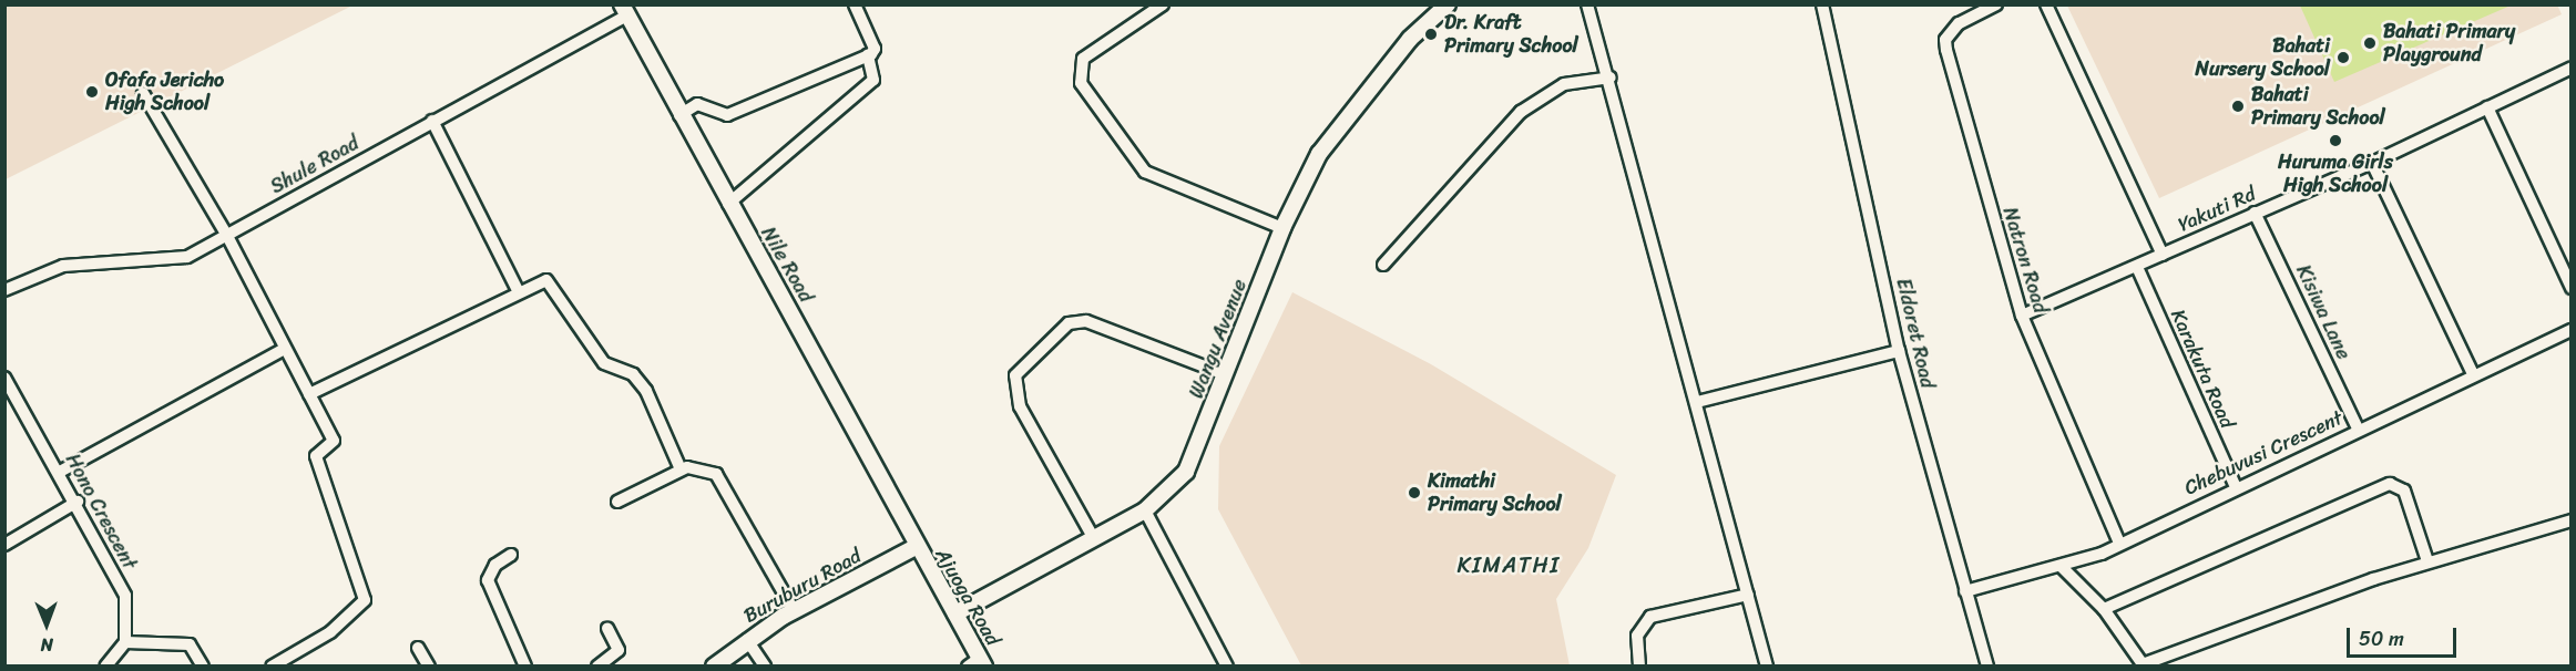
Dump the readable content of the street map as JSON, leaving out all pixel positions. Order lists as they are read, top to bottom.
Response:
{
  "streets": {
    "street": [
      "Shule Road",
      "Yakuti Rd",
      "Natron Road",
      "Nile Road",
      "Kisiwa Lane",
      "Eldoret Road",
      "Wangu Avenue",
      "Karakuta Road",
      "Chebuvusi Crescent",
      "Hono Crescent",
      "Buruburu Road",
      "Ajuoga Road"
    ]
  },
  "crossings": [
    ["Shule Road", "Nile Road"],
    ["Yakuti Rd", "Natron Road"],
    ["Yakuti Rd", "Kisiwa Lane"],
    ["Yakuti Rd", "Karakuta Road"],
    ["Natron Road", "Chebuvusi Crescent"],
    ["Nile Road", "Buruburu Road"],
    ["Nile Road", "Ajuoga Road"],
    ["Kisiwa Lane", "Chebuvusi Crescent"],
    ["Eldoret Road", "Chebuvusi Crescent"],
    ["Wangu Avenue", "Ajuoga Road"],
    ["Karakuta Road", "Chebuvusi Crescent"],
    ["Buruburu Road", "Ajuoga Road"]
  ],
  "districts": ["KIMATHI"],
  "places": [
    "Dr. Kraft Primary School",
    "Bahati Primary Playground",
    "Bahati Nursery School",
    "Ofafa Jericho High School",
    "Bahati Primary School",
    "Huruma Girls High School",
    "Kimathi Primary School"
  ],
  "scale_bar": "50 m",
  "north": "bottom"
}
